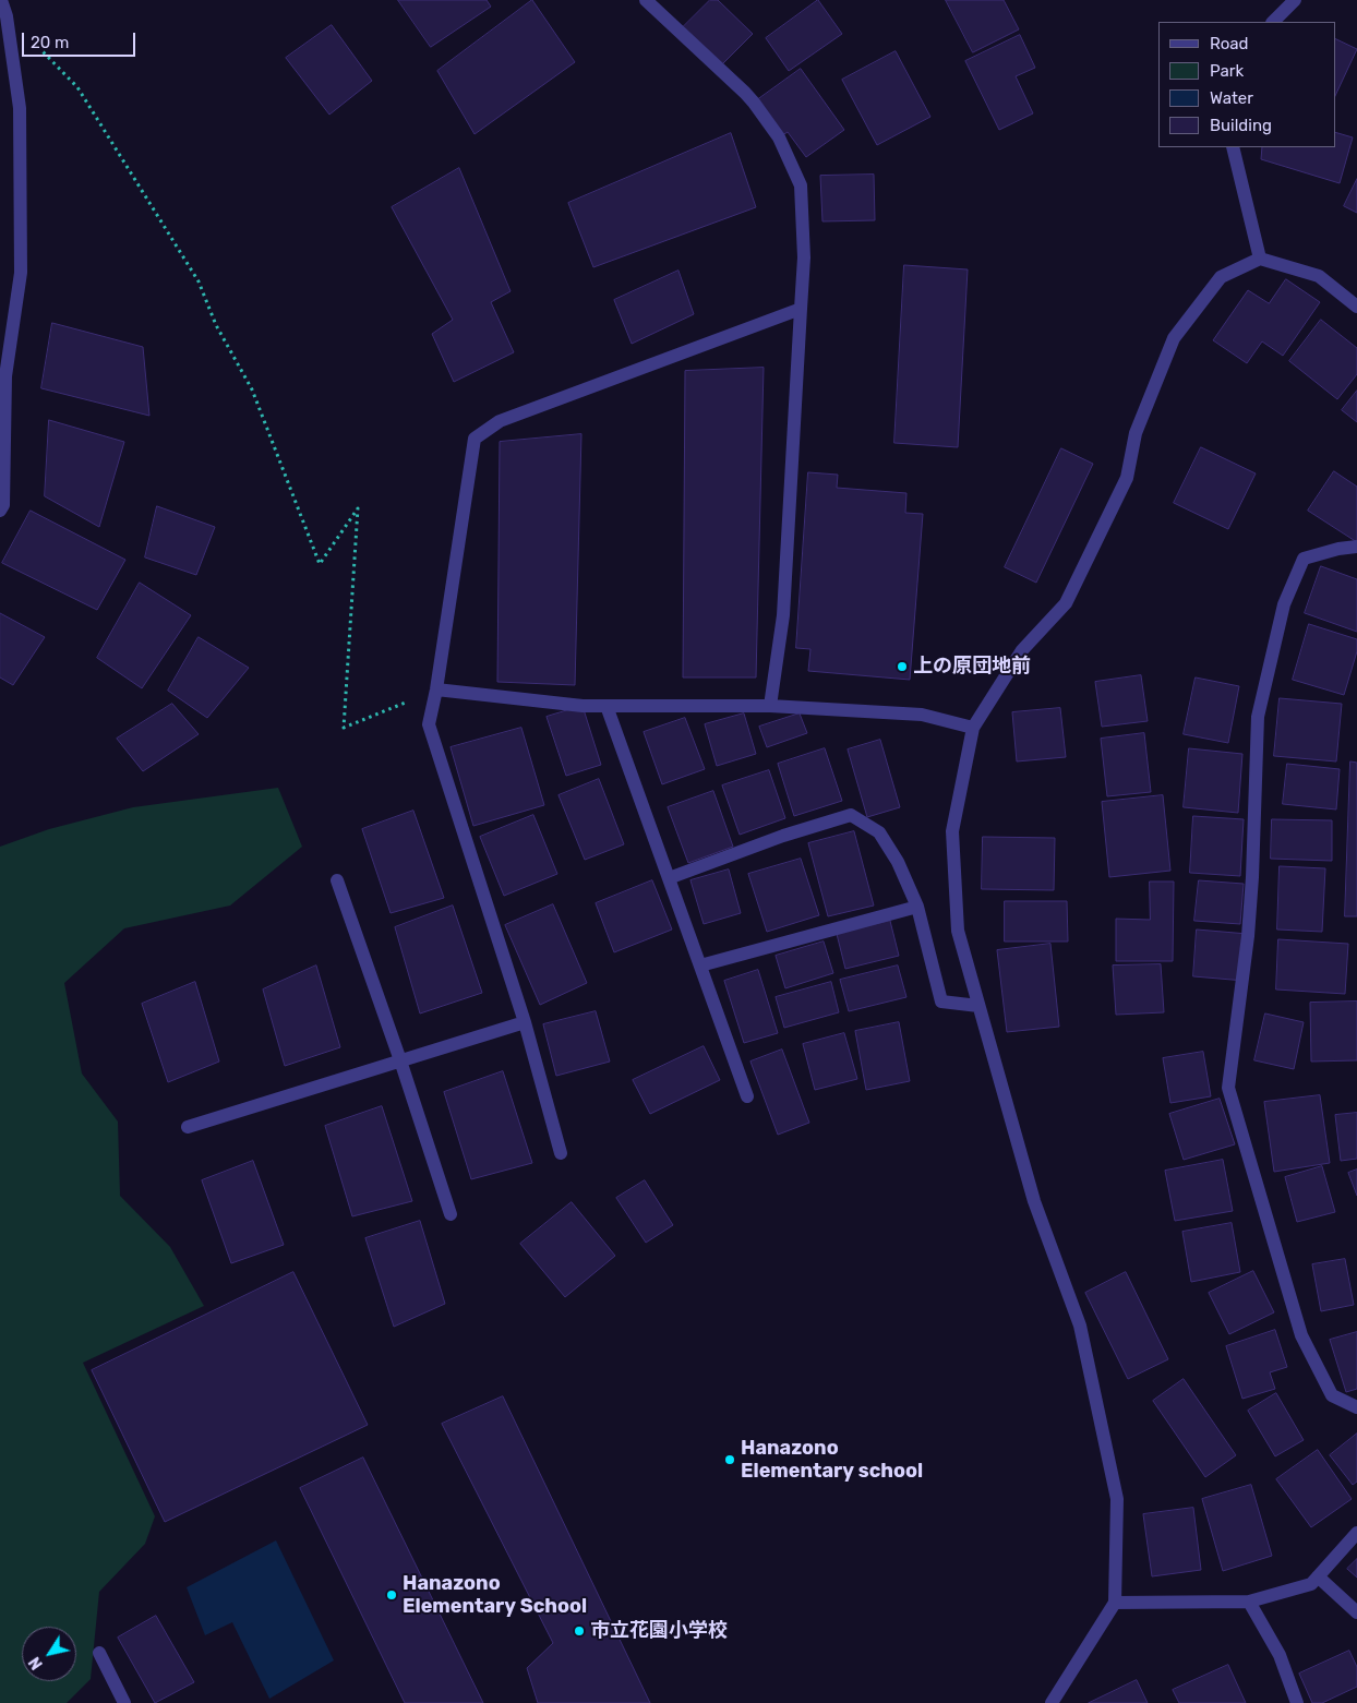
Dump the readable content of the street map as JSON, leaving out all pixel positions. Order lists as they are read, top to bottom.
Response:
{
  "places": [
    "上の原団地前",
    "Hanazono Elementary school",
    "Hanazono Elementary School",
    "市立花園小学校"
  ],
  "legend": [
    "Road",
    "Park",
    "Water",
    "Building"
  ],
  "scale_bar": "20 m",
  "north": "bottom left"
}
